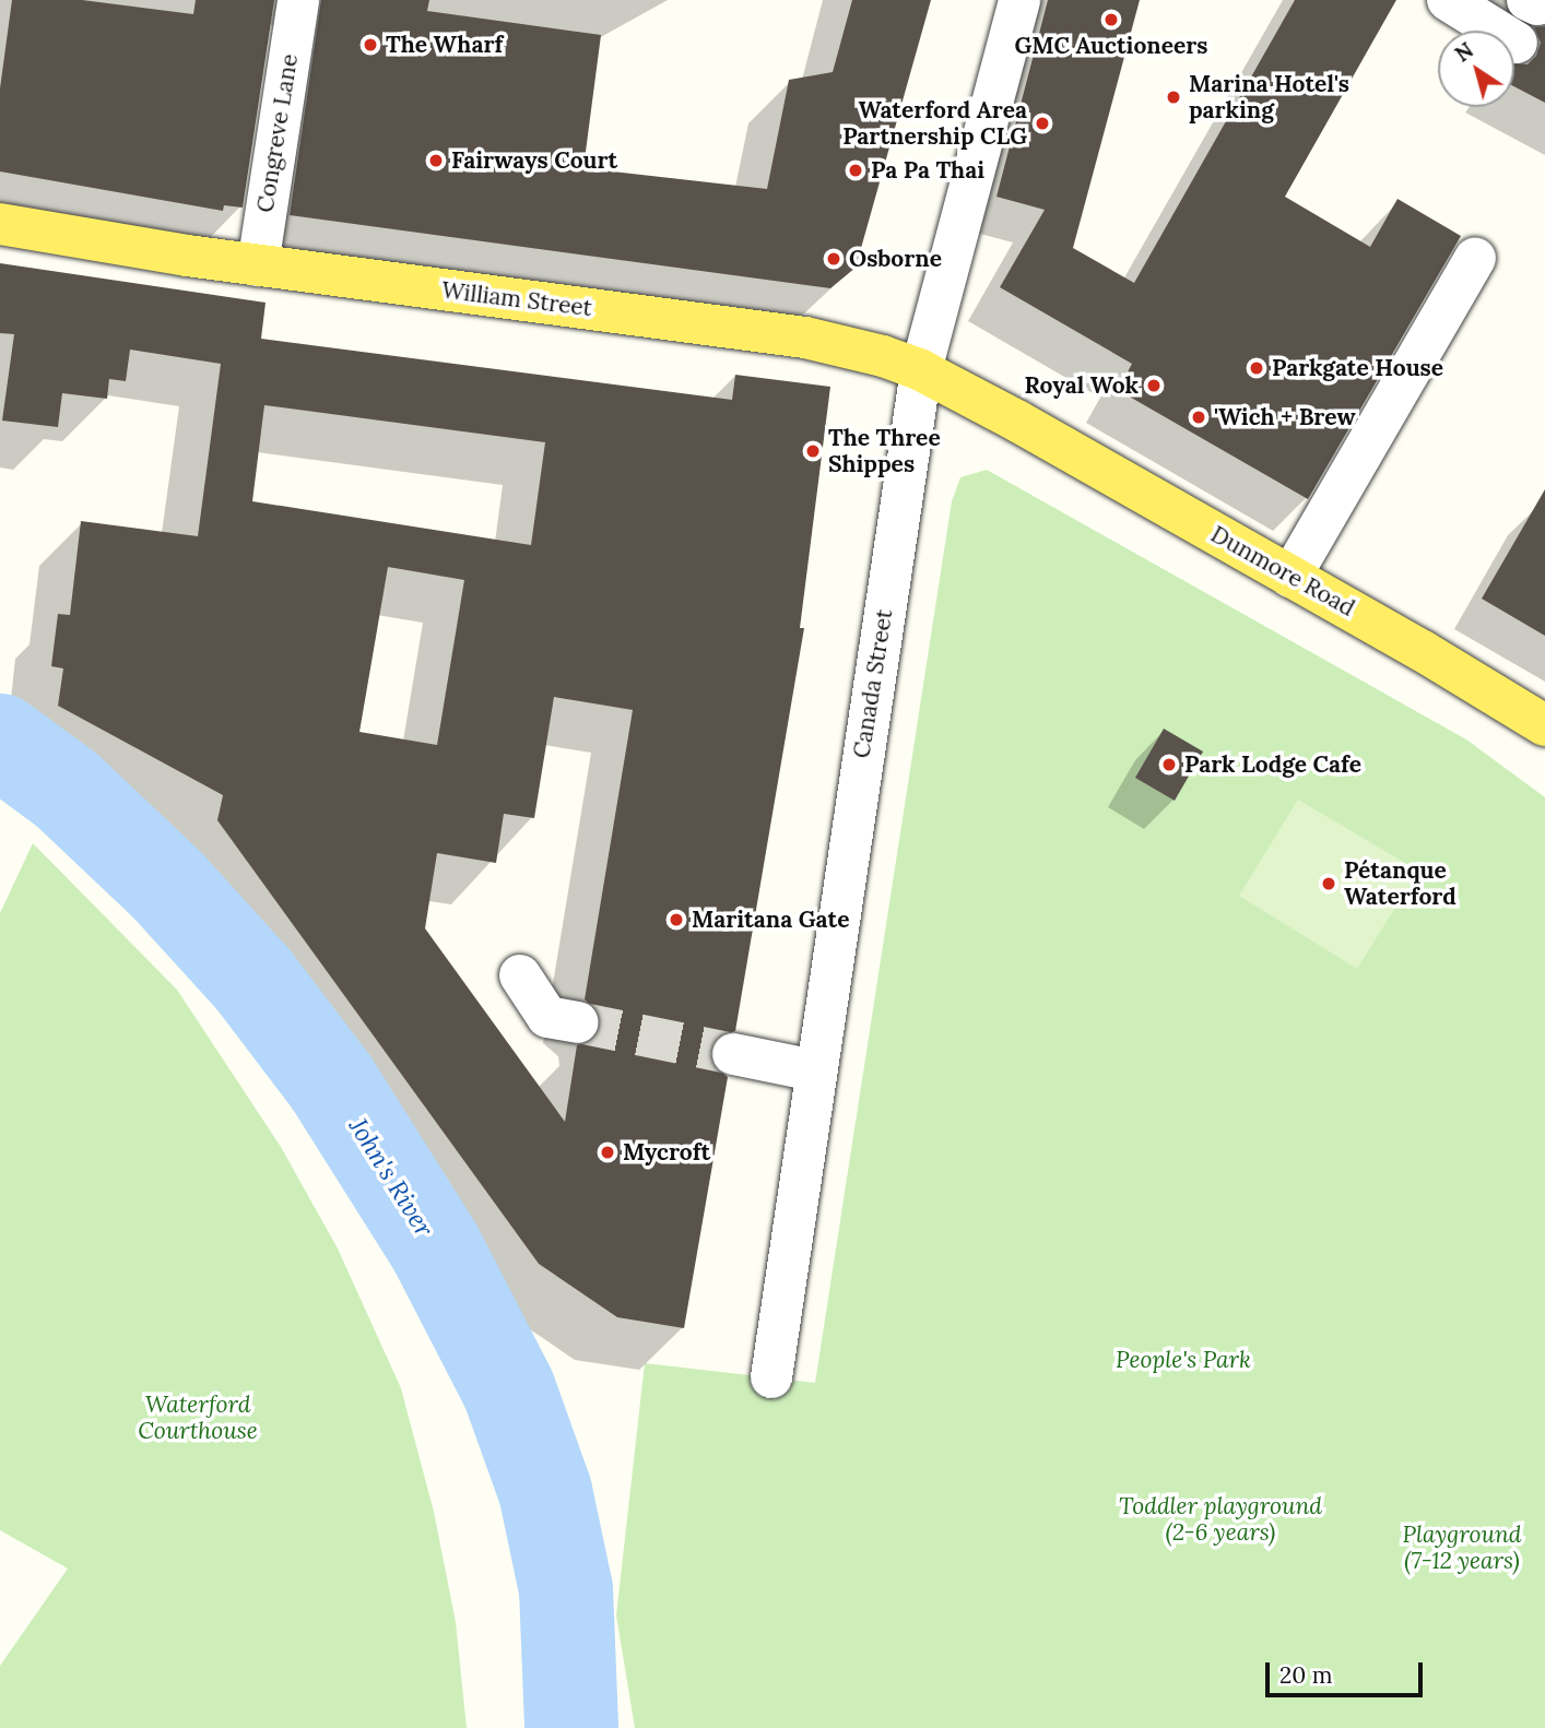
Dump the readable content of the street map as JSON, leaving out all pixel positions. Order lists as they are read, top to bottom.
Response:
{
  "streets": {
    "main road": ["William Street", "Dunmore Road"],
    "street": ["Congreve Lane", "Canada Street"]
  },
  "crossings": [
    ["Congreve Lane", "William Street"],
    ["William Street", "Dunmore Road"],
    ["William Street", "Canada Street"]
  ],
  "water": ["John's River"],
  "parks": [
    "People's Park",
    "Waterford Courthouse",
    "Toddler playground (2-6 years)",
    "Playground (7-12 years)"
  ],
  "places": [
    "GMC Auctioneers",
    "The Wharf",
    "Marina Hotel's parking",
    "Waterford Area Partnership CLG",
    "Fairways Court",
    "Pa Pa Thai",
    "Osborne",
    "Parkgate House",
    "Royal Wok",
    "'Wich + Brew",
    "The Three Shippes",
    "Park Lodge Cafe",
    "Pétanque Waterford",
    "Maritana Gate",
    "Mycroft"
  ],
  "scale_bar": "20 m",
  "north": "top left"
}
